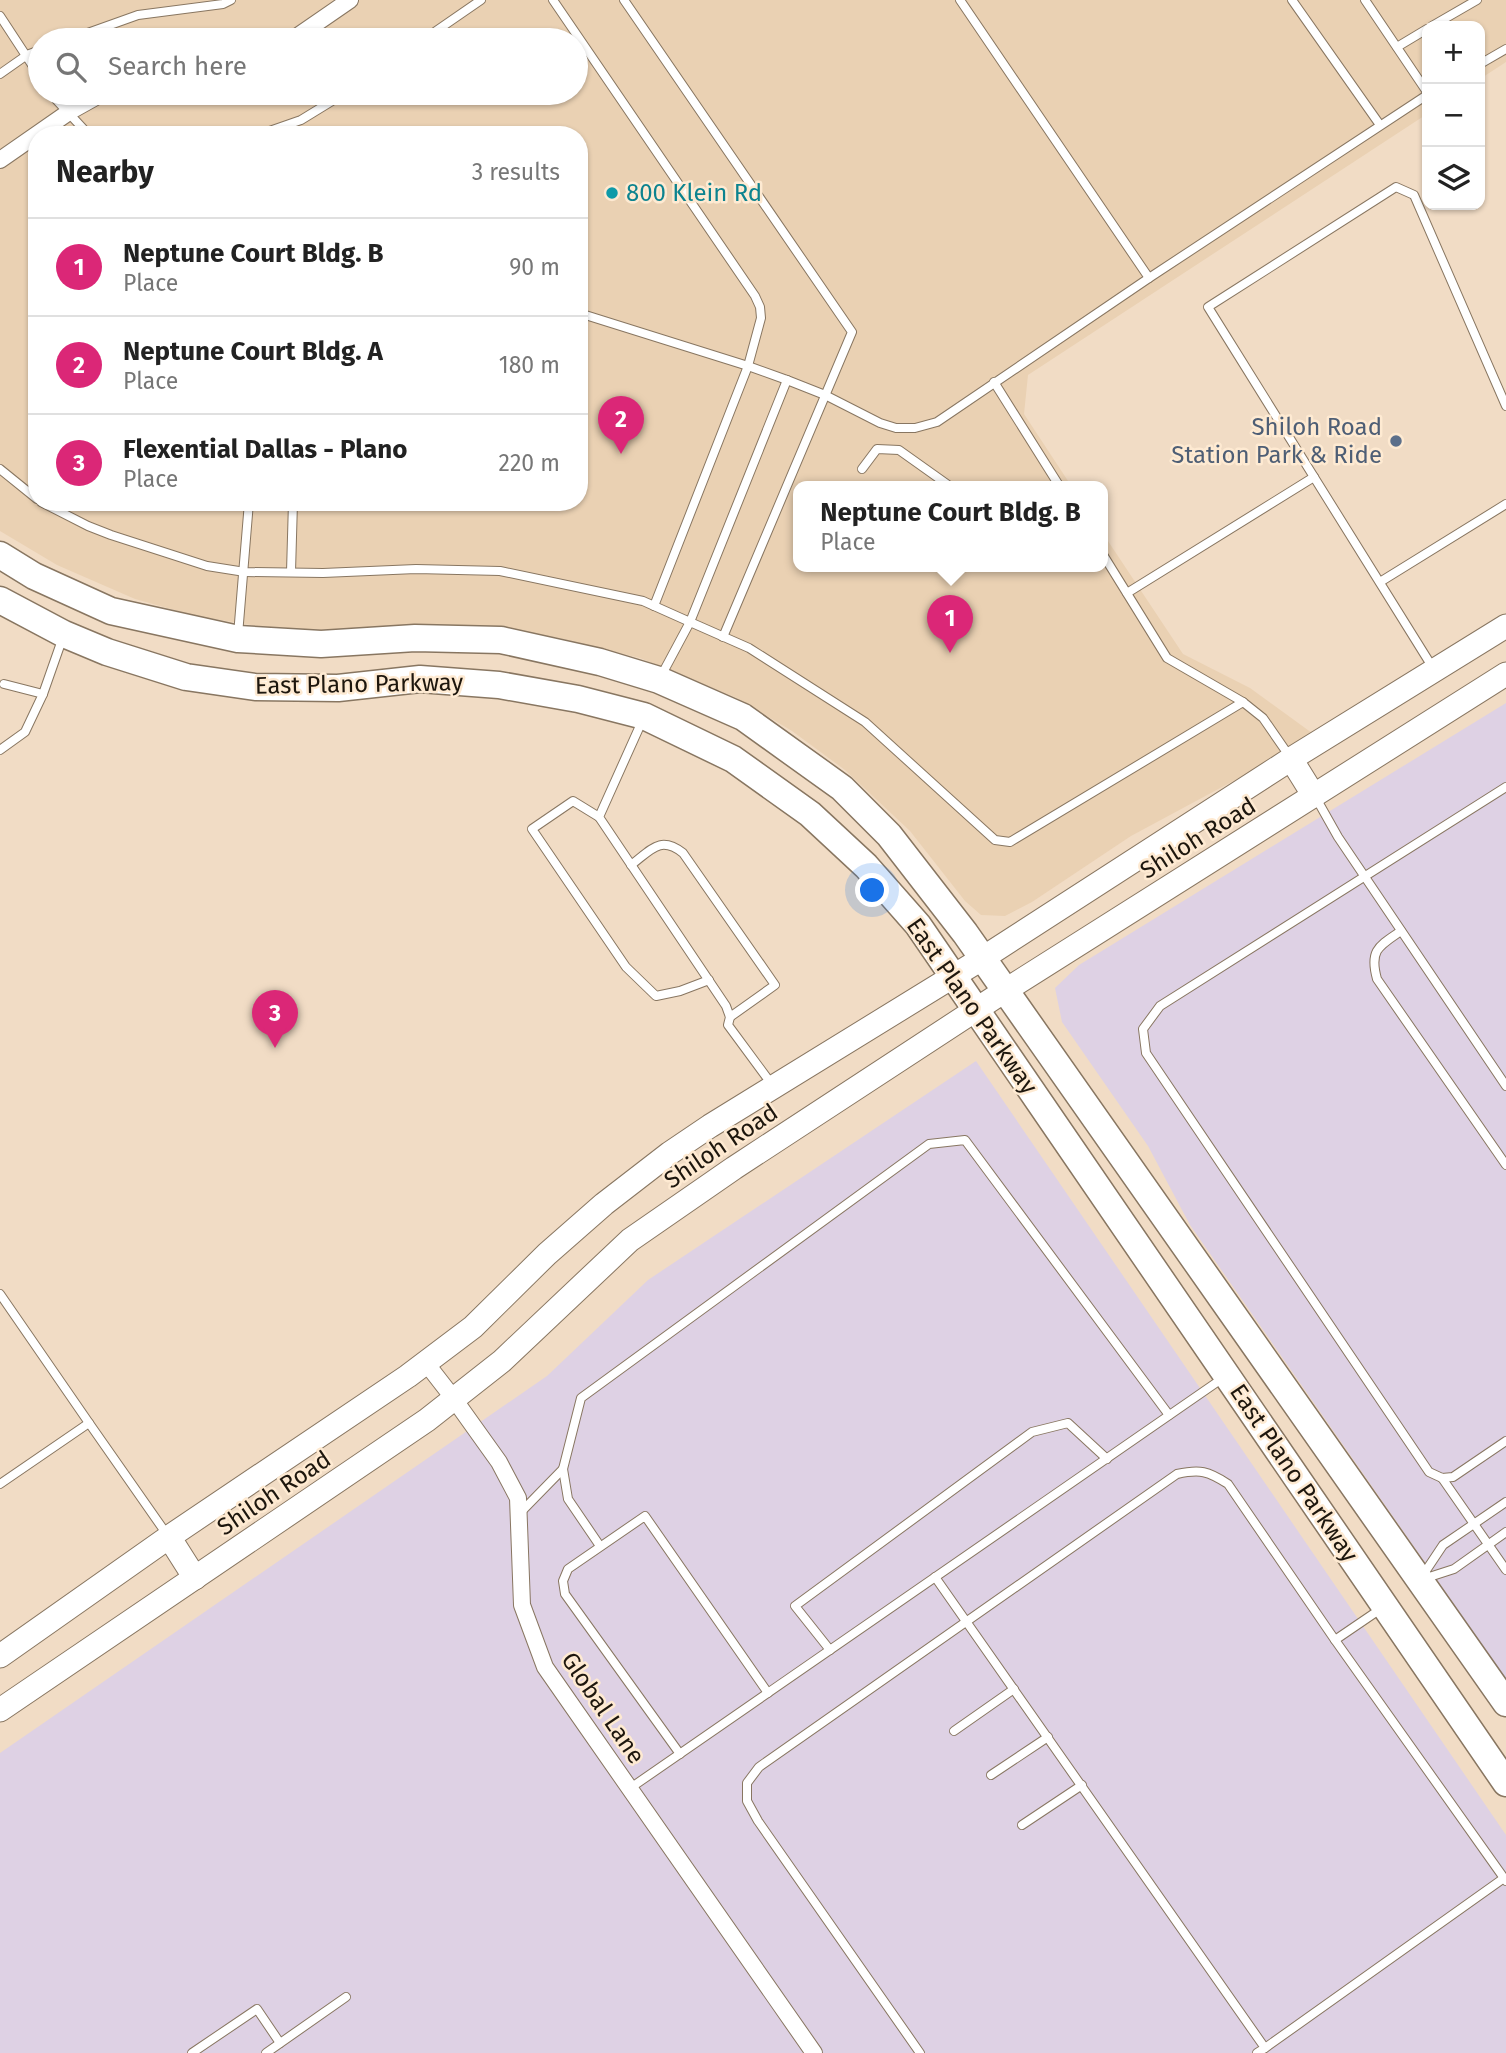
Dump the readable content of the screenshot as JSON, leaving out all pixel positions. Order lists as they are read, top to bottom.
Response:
{
  "streets": {
    "main road": ["East Plano Parkway", "Shiloh Road"],
    "street": ["Global Lane"]
  },
  "crossings": [
    ["East Plano Parkway", "Shiloh Road"],
    ["Shiloh Road", "Global Lane"]
  ],
  "places": ["800 Klein Rd", "Shiloh Road Station Park & Ride"],
  "page": {
    "map_buttons": ["+", "−"],
    "search": "Search here",
    "heading": ["Nearby", "3 results"],
    "list": [
      {
        "mark": "1",
        "name": "Neptune Court Bldg. B",
        "note": "Place",
        "value": "90 m"
      },
      {
        "mark": "2",
        "name": "Neptune Court Bldg. A",
        "note": "Place",
        "value": "180 m"
      },
      {
        "mark": "3",
        "name": "Flexential Dallas - Plano",
        "note": "Place",
        "value": "220 m"
      }
    ],
    "pins": ["2", "1", "3"],
    "popup": ["Neptune Court Bldg. B", "Place"]
  }
}
